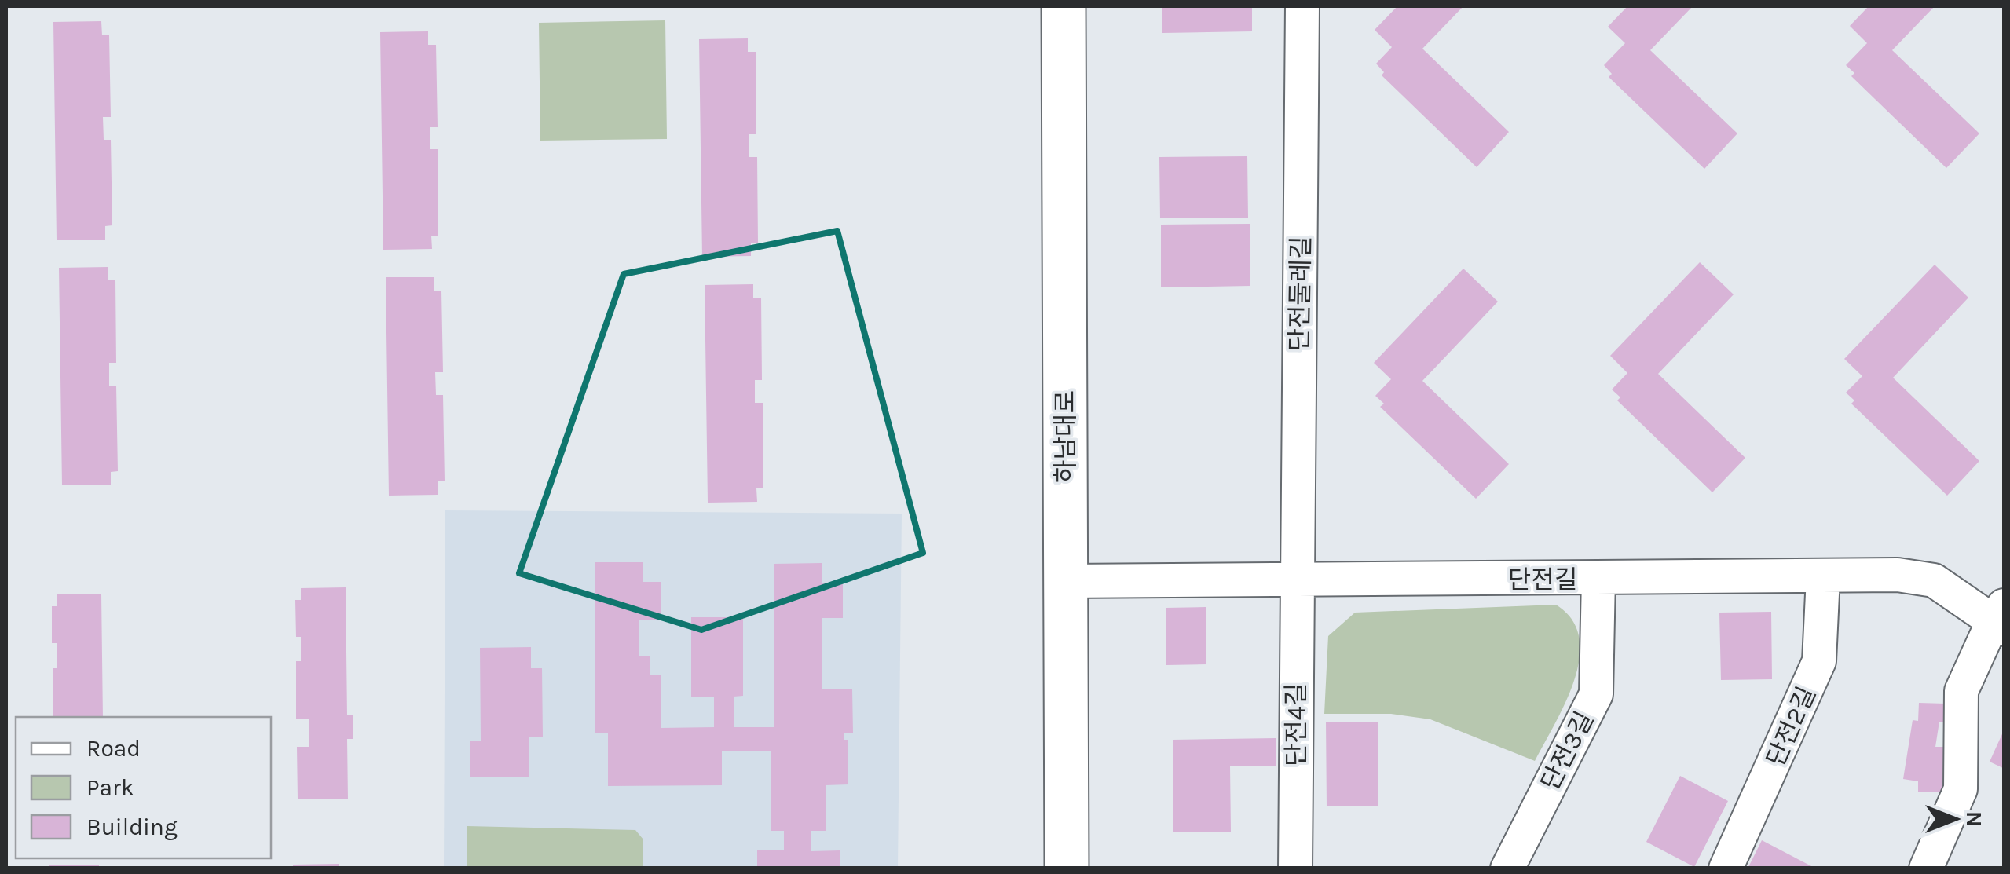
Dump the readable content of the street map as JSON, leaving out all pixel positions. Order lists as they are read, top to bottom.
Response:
{
  "streets": {
    "main road": ["하남대로"],
    "street": [
      "단전둘레길",
      "단전길",
      "단전4길",
      "단전2길",
      "단전3길"
    ]
  },
  "crossings": [
    ["단전둘레길", "단전길"],
    ["단전둘레길", "단전4길"],
    ["하남대로", "단전길"],
    ["단전길", "단전4길"],
    ["단전길", "단전2길"],
    ["단전길", "단전3길"]
  ],
  "legend": ["Road", "Park", "Building"],
  "north": "right"
}
